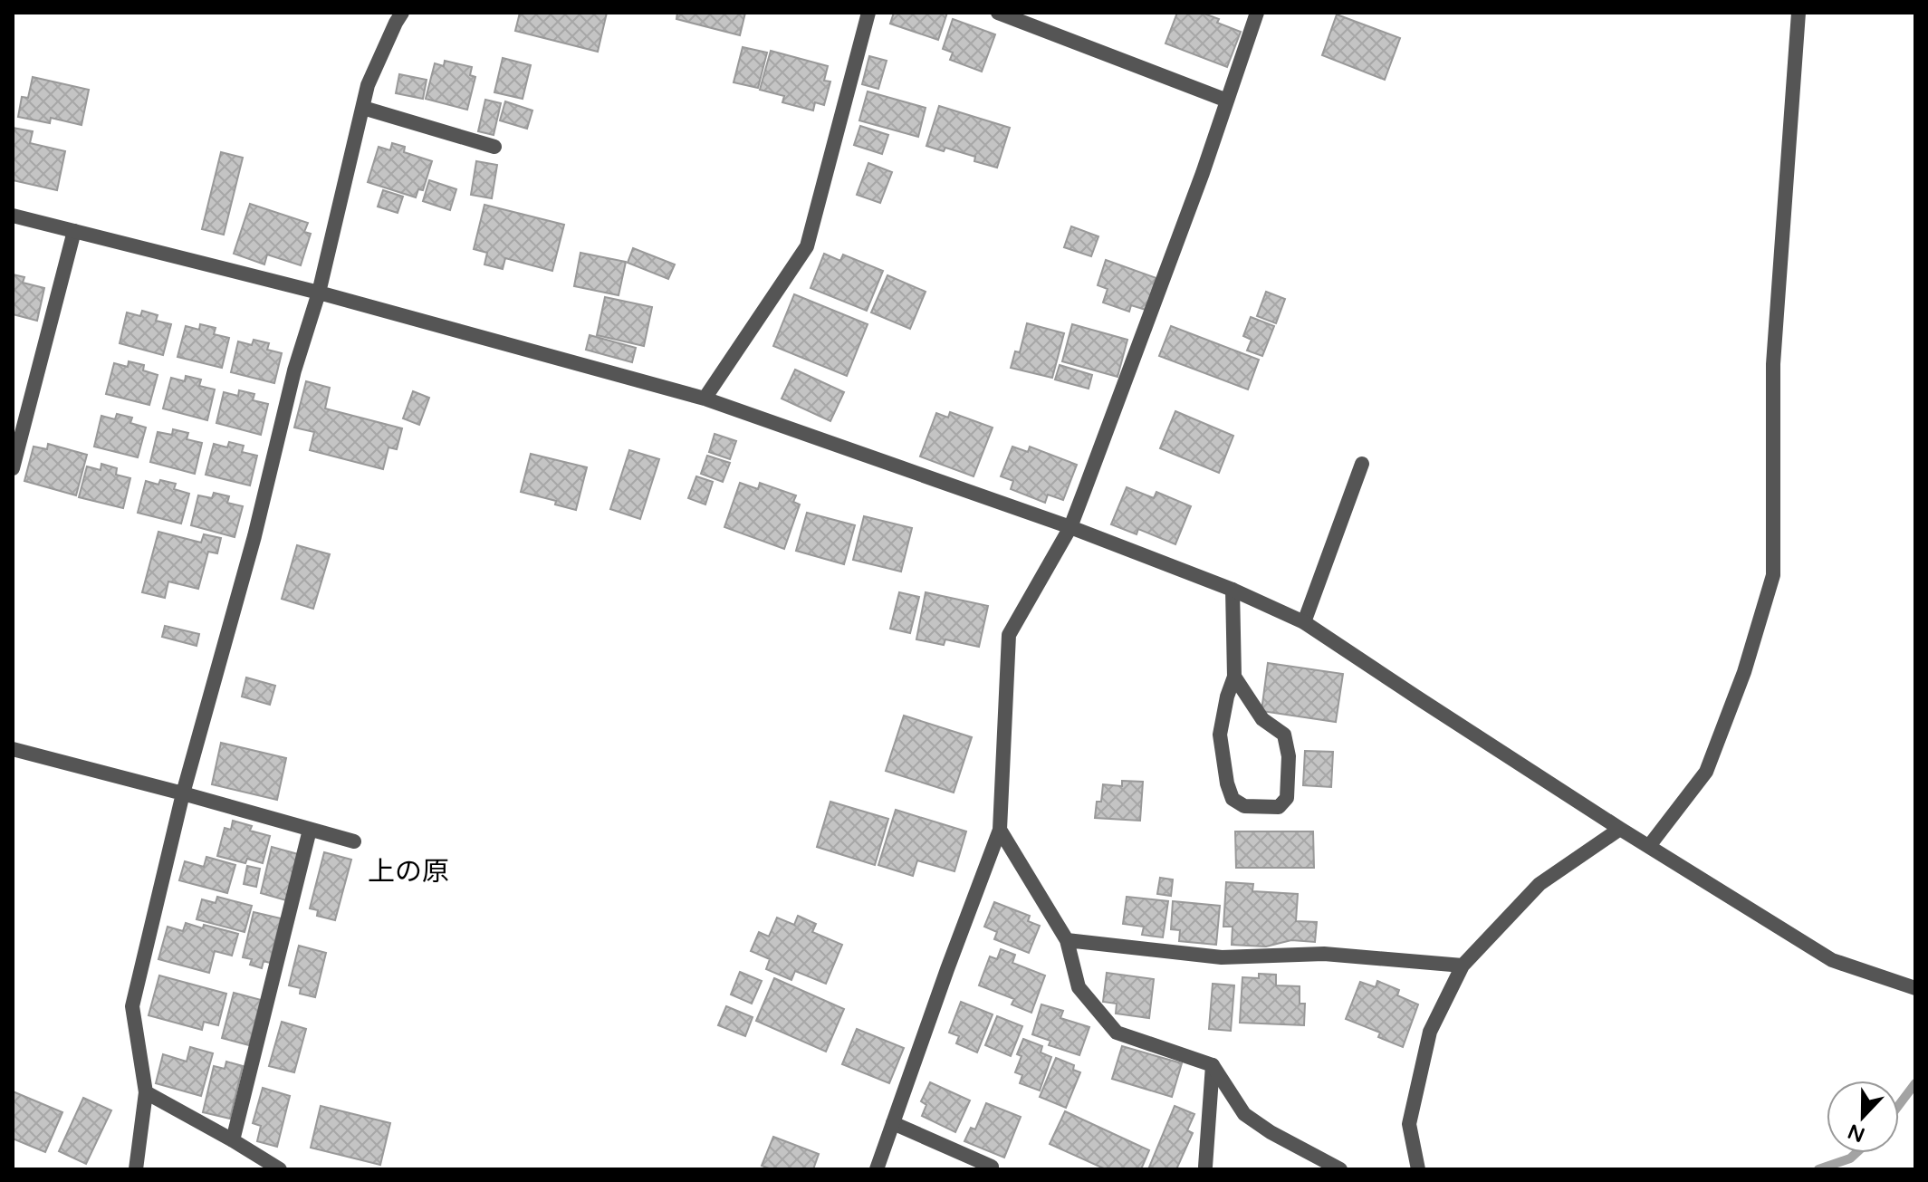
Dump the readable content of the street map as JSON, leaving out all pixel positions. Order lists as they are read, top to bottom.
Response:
{
  "districts": ["上の原"],
  "north": "bottom"
}
